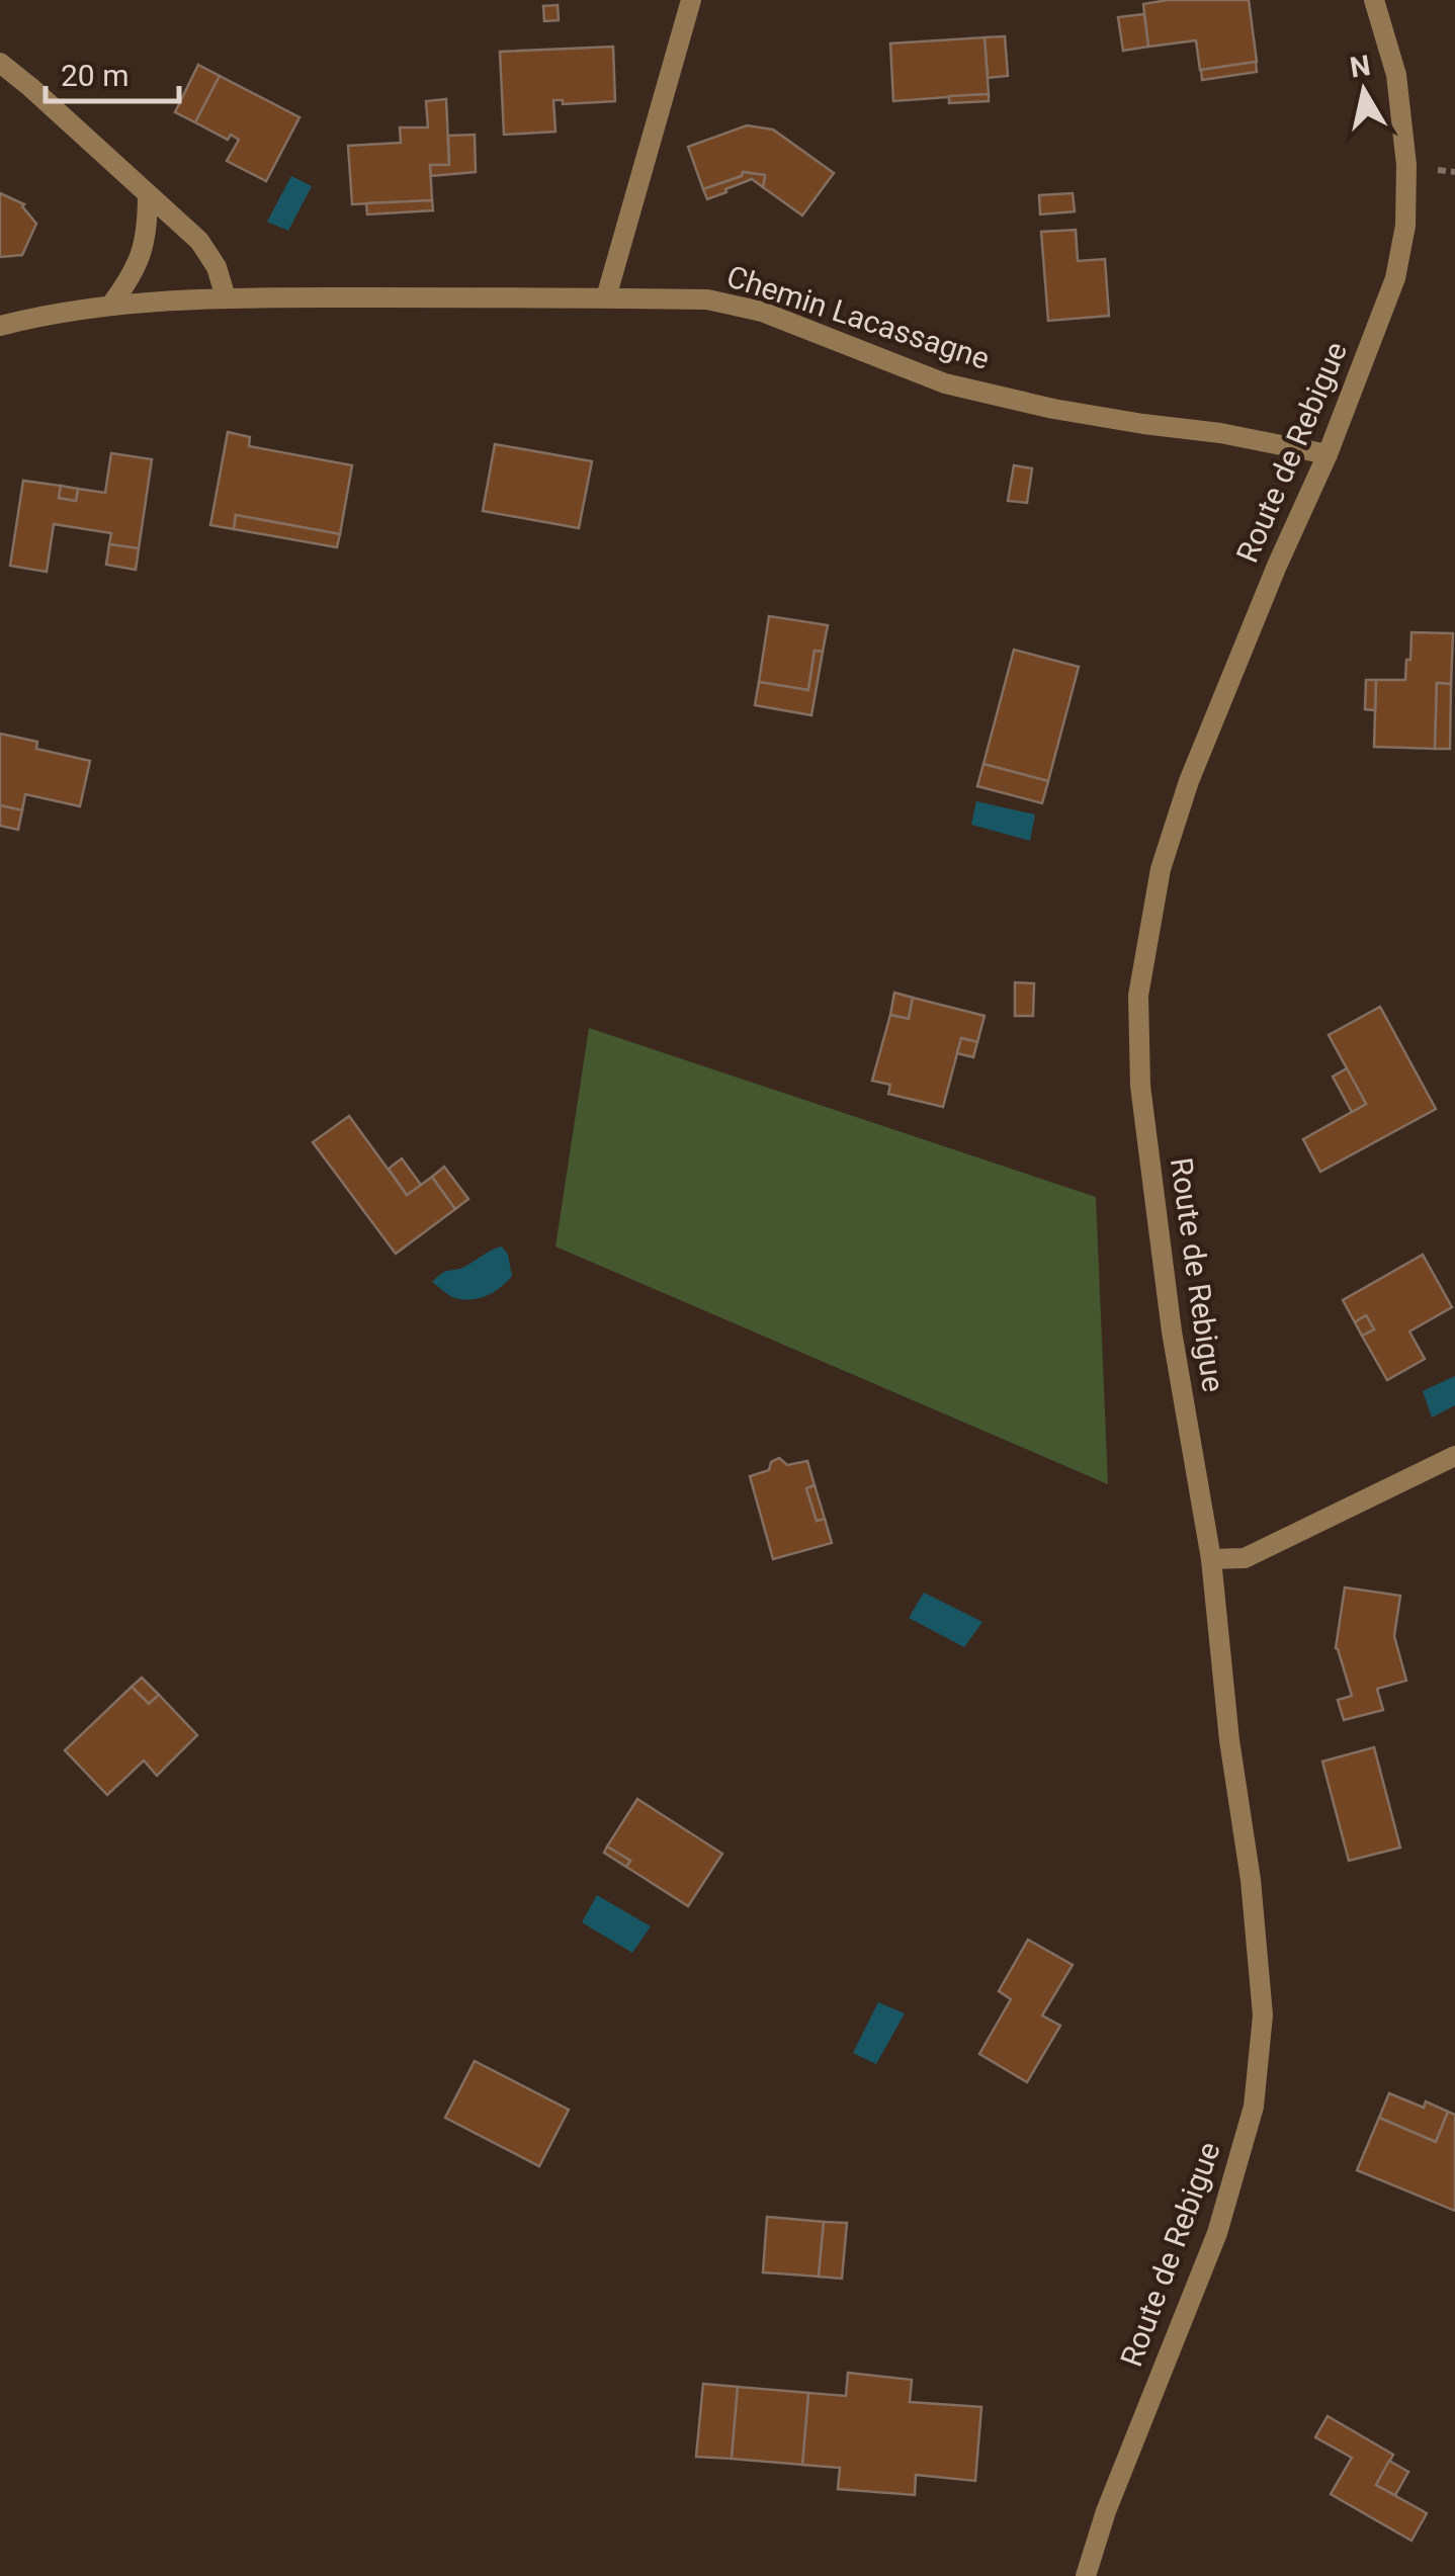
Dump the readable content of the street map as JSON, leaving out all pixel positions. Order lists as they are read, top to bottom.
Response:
{
  "streets": {
    "street": ["Chemin Lacassagne", "Route de Rebigue"]
  },
  "crossings": [
    ["Chemin Lacassagne", "Route de Rebigue"]
  ],
  "scale_bar": "20 m",
  "north": "top"
}
